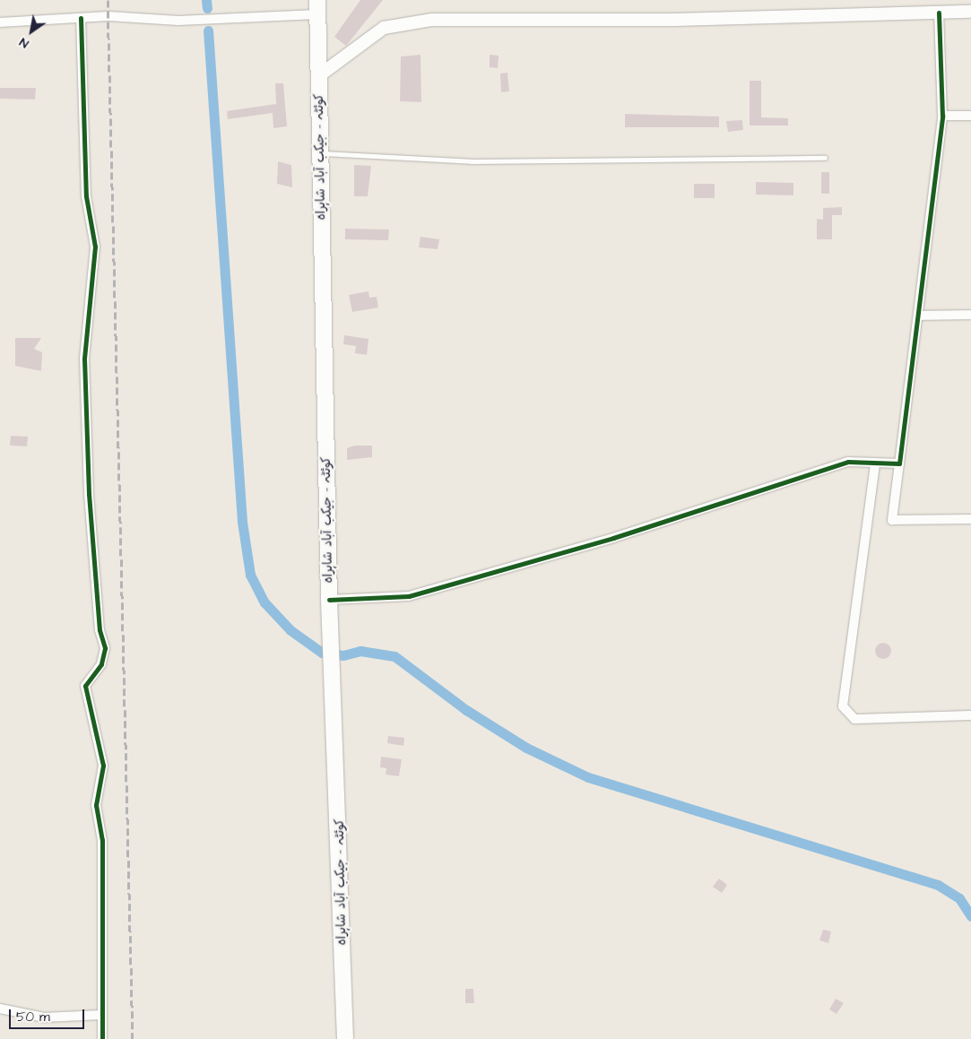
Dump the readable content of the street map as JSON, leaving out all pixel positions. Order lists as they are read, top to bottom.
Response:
{
  "streets": {
    "highway": ["کوئٹہ - جیکب آباد شاہراہ"]
  },
  "scale_bar": "50 m",
  "north": "bottom left"
}
